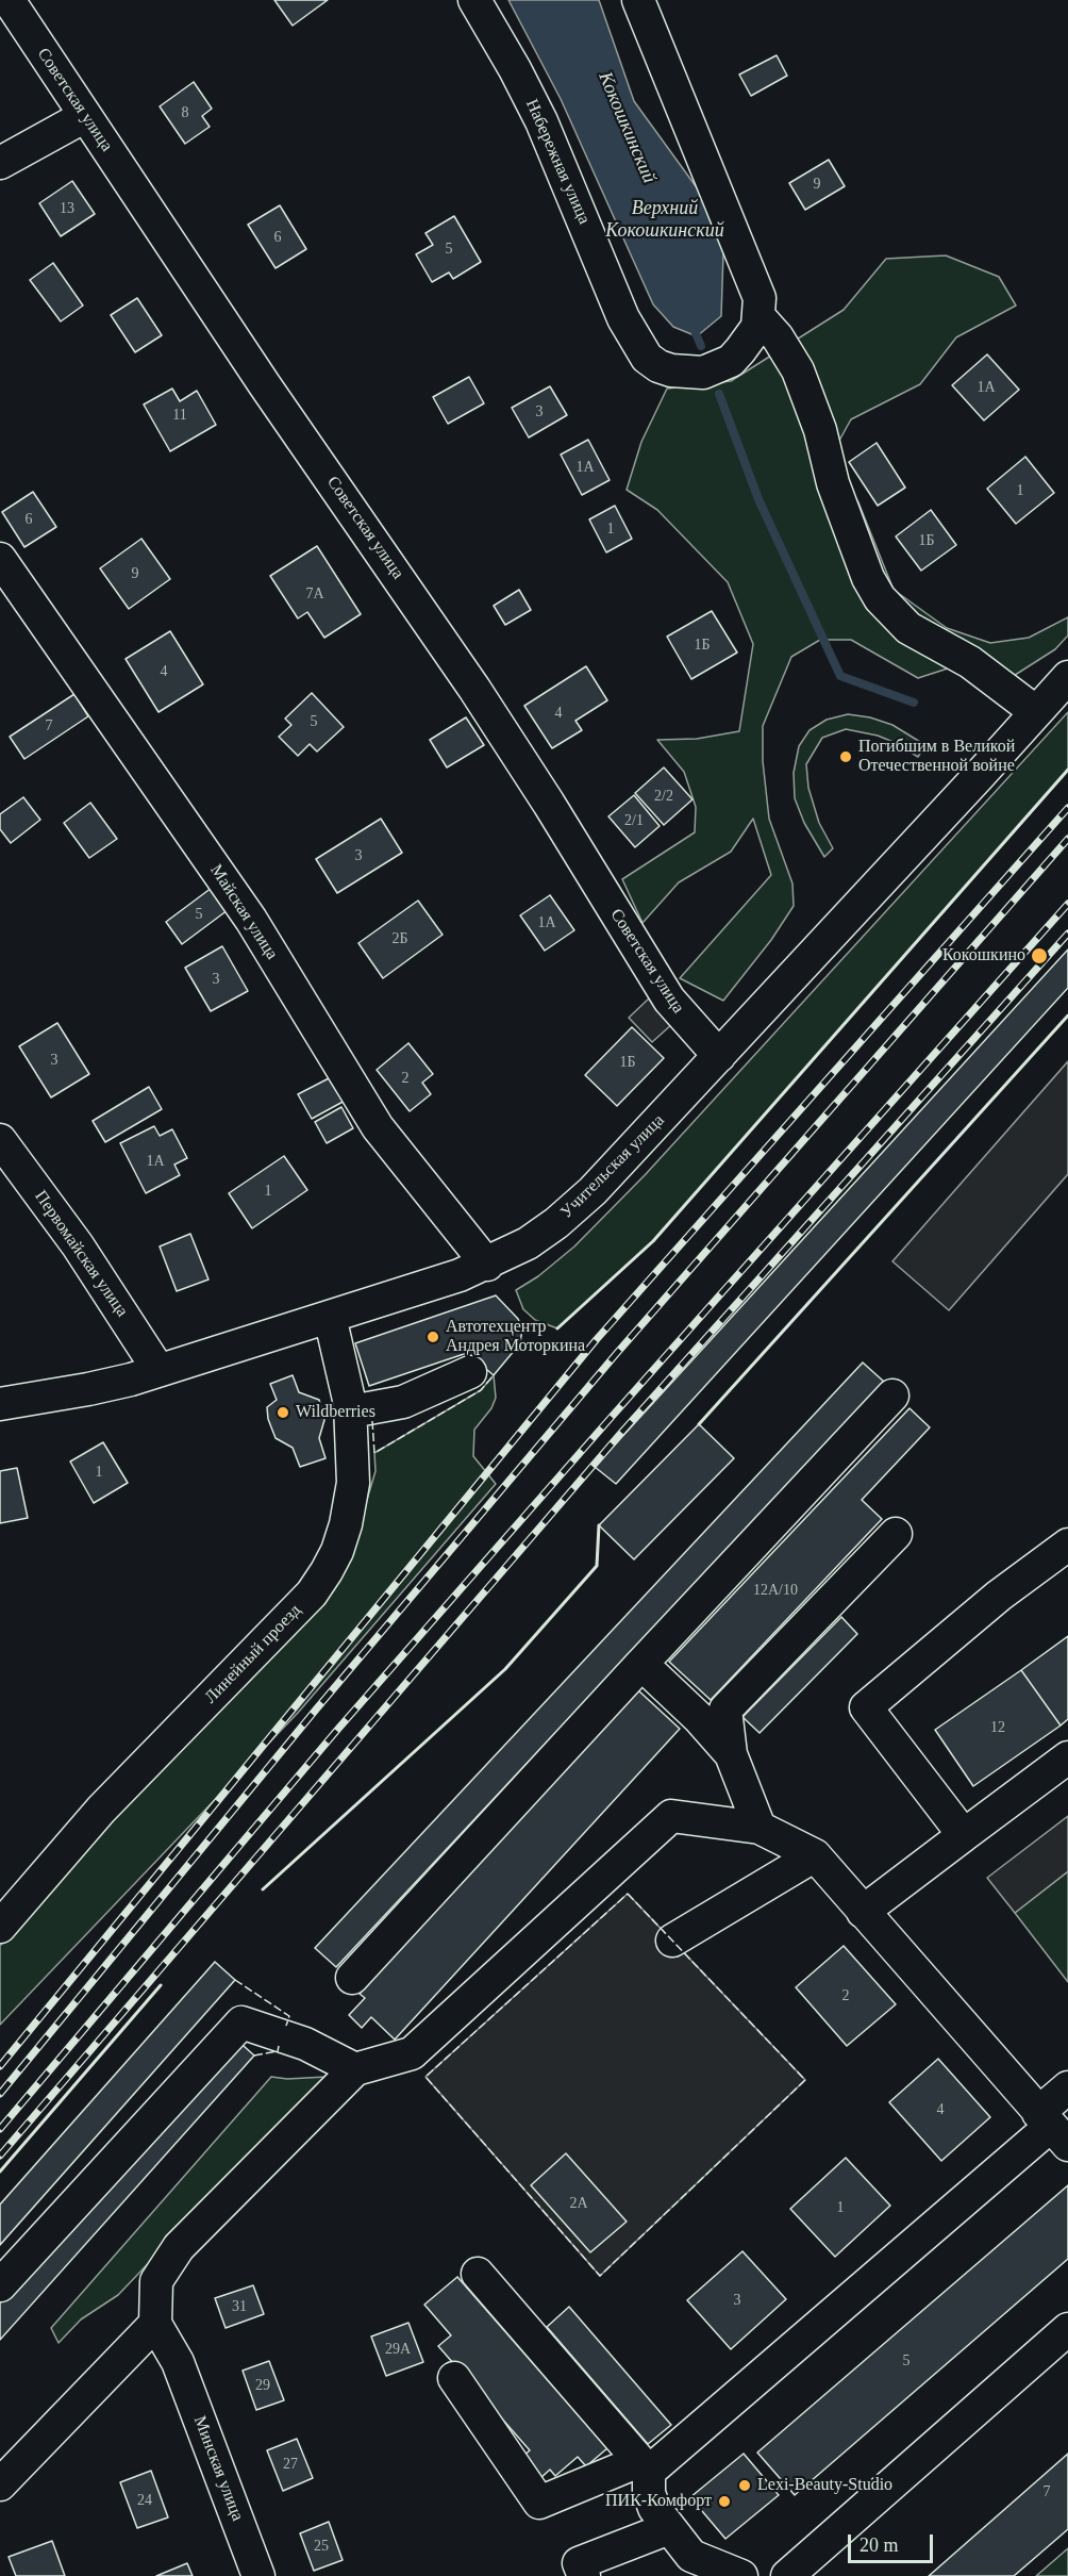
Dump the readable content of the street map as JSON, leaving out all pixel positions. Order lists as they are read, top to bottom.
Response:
{
  "streets": {
    "street": [
      "Советская улица",
      "Набережная улица",
      "Майская улица",
      "Учительская улица",
      "Первомайская улица",
      "Линейный проезд",
      "Минская улица"
    ]
  },
  "crossings": [
    ["Советская улица", "Учительская улица"],
    ["Майская улица", "Учительская улица"],
    ["Учительская улица", "Первомайская улица"],
    ["Учительская улица", "Линейный проезд"]
  ],
  "water": ["Кокошкинский", "Верхний Кокошкинский"],
  "places": [
    "Погибшим в Великой Отечественной войне",
    "Кокошкино",
    "Автотехцентр Андрея Моторкина",
    "Wildberries",
    "Lexi-Beauty-Studio",
    "ПИК-Комфорт"
  ],
  "house_numbers": [
    "8",
    "9",
    "13",
    "6",
    "5",
    "1А",
    "3",
    "11",
    "1А",
    "1",
    "6",
    "1",
    "1Б",
    "9",
    "7А",
    "1Б",
    "4",
    "4",
    "5",
    "7",
    "2/2",
    "2/1",
    "3",
    "5",
    "1А",
    "2Б",
    "3",
    "3",
    "1Б",
    "2",
    "1А",
    "1",
    "1",
    "12А/10",
    "12",
    "2",
    "4",
    "2А",
    "1",
    "3",
    "31",
    "29А",
    "5",
    "29",
    "27",
    "7",
    "24",
    "25"
  ],
  "scale_bar": "20 m"
}
